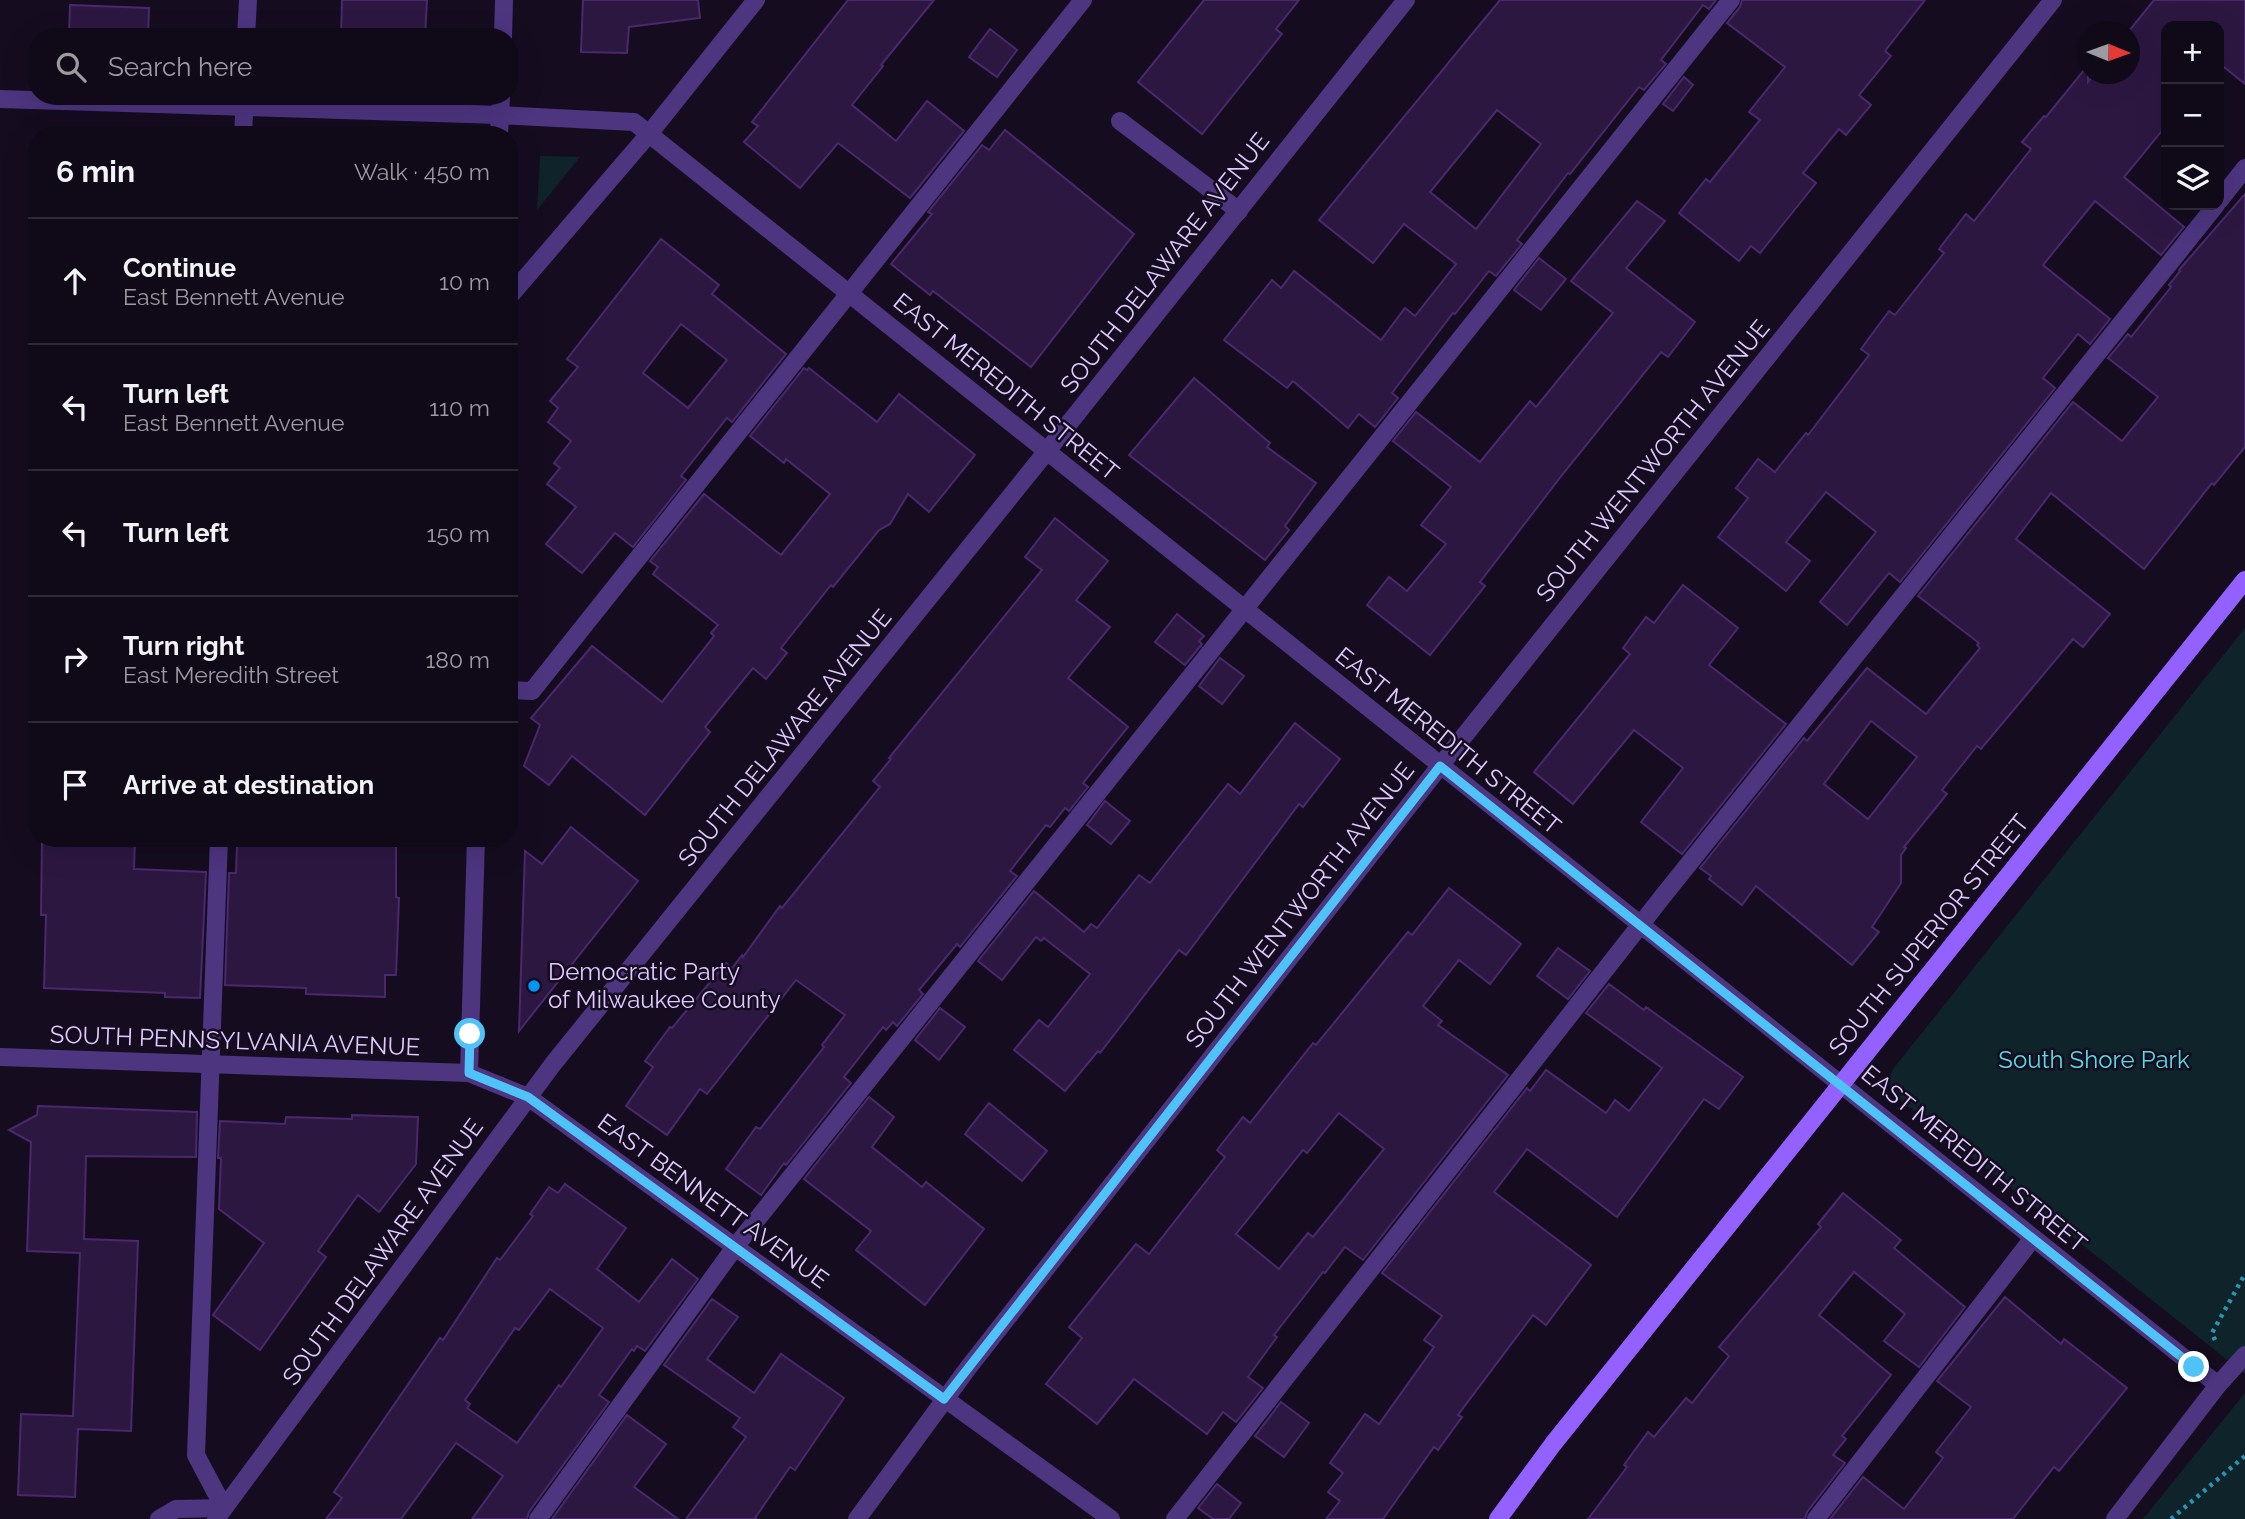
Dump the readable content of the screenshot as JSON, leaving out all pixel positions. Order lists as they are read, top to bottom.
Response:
{
  "streets": {
    "street": [
      "SOUTH DELAWARE AVENUE",
      "EAST MEREDITH STREET",
      "SOUTH WENTWORTH AVENUE",
      "SOUTH SUPERIOR STREET",
      "SOUTH PENNSYLVANIA AVENUE",
      "EAST BENNETT AVENUE"
    ]
  },
  "crossings": [
    ["SOUTH DELAWARE AVENUE", "EAST MEREDITH STREET"],
    ["SOUTH DELAWARE AVENUE", "EAST BENNETT AVENUE"],
    ["EAST MEREDITH STREET", "SOUTH WENTWORTH AVENUE"],
    ["EAST MEREDITH STREET", "SOUTH SUPERIOR STREET"],
    ["SOUTH WENTWORTH AVENUE", "EAST BENNETT AVENUE"],
    ["SOUTH PENNSYLVANIA AVENUE", "EAST BENNETT AVENUE"]
  ],
  "parks": ["South Shore Park"],
  "places": ["Democratic Party of Milwaukee County"],
  "north": "right",
  "page": {
    "map_buttons": ["+", "−"],
    "search": "Search here",
    "heading": ["6 min", "Walk · 450 m"],
    "list": [
      ["Continue", "East Bennett Avenue", "10 m"],
      ["Turn left", "East Bennett Avenue", "110 m"],
      ["Turn left", "150 m"],
      ["Turn right", "East Meredith Street", "180 m"],
      "Arrive at destination"
    ]
  }
}
